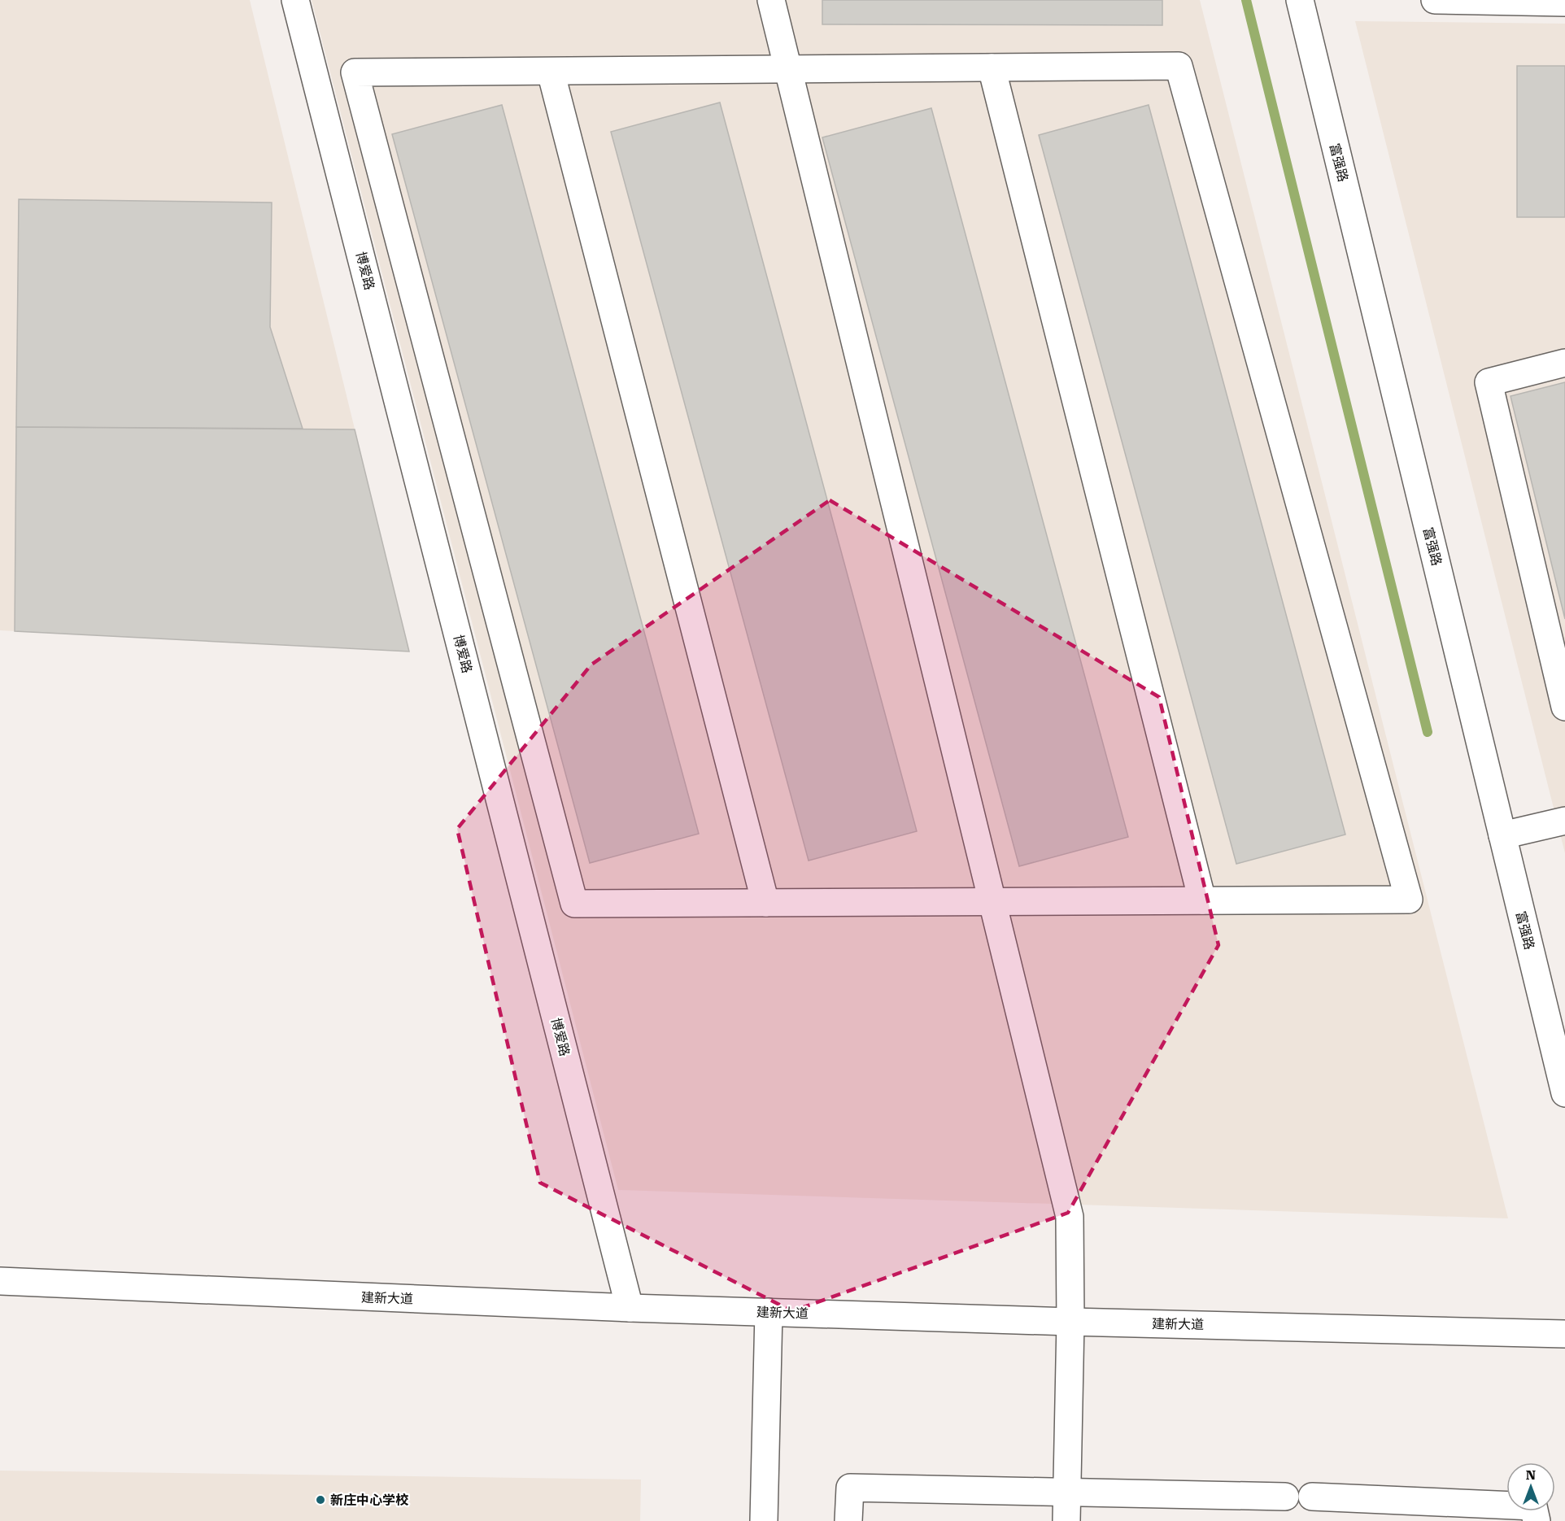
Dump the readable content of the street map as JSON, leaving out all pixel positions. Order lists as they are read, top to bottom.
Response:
{
  "streets": {
    "street": ["富强路", "博爱路", "建新大道"]
  },
  "crossings": [
    ["博爱路", "建新大道"]
  ],
  "places": ["新庄中心学校"],
  "north": "top"
}
